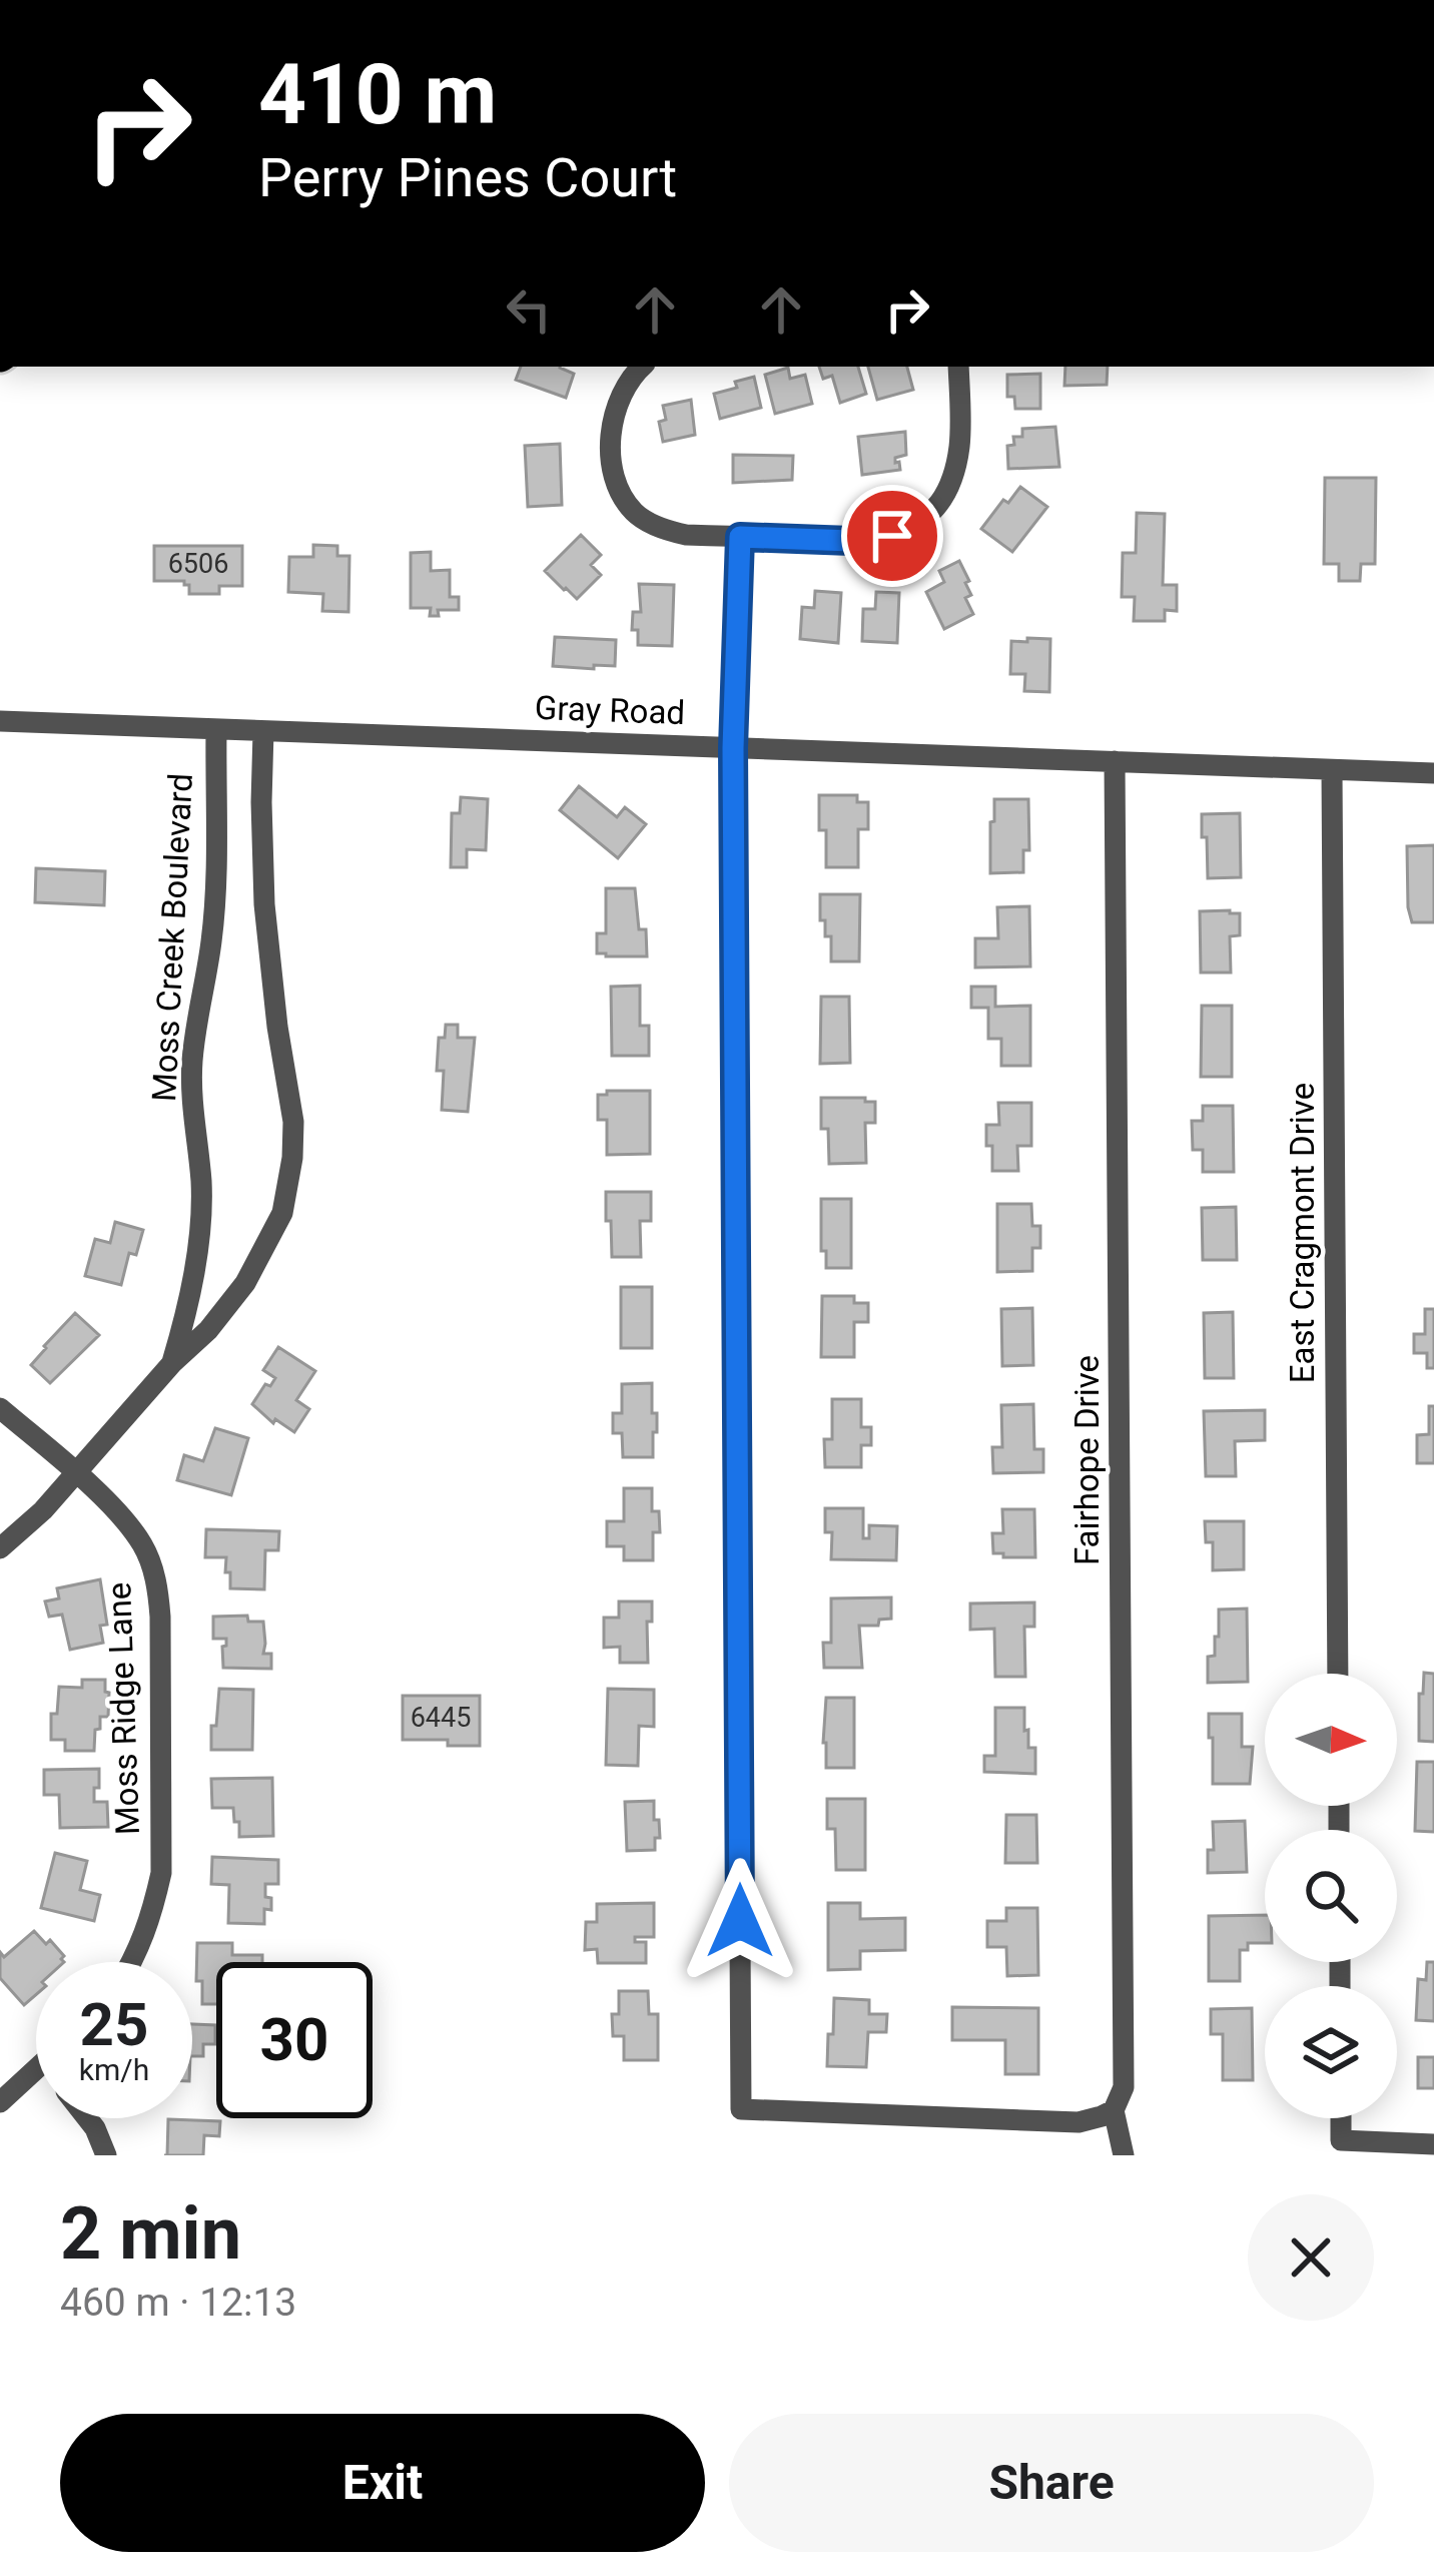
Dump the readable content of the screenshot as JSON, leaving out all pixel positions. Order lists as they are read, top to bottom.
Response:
{
  "streets": {
    "street": [
      "Gray Road",
      "Moss Creek Boulevard",
      "East Cragmont Drive",
      "Fairhope Drive",
      "Moss Ridge Lane"
    ]
  },
  "crossings": [
    ["Gray Road", "Moss Creek Boulevard"],
    ["Gray Road", "East Cragmont Drive"],
    ["Gray Road", "Fairhope Drive"],
    ["Moss Creek Boulevard", "Moss Ridge Lane"]
  ],
  "house_numbers": ["6506", "6445"],
  "north": "right",
  "page": {
    "turn": ["410 m", "Perry Pines Court"],
    "speed": "25 km/h",
    "limit": "30",
    "heading": ["2 min", "460 m · 12:13"],
    "buttons": ["Exit", "Share"]
  }
}
